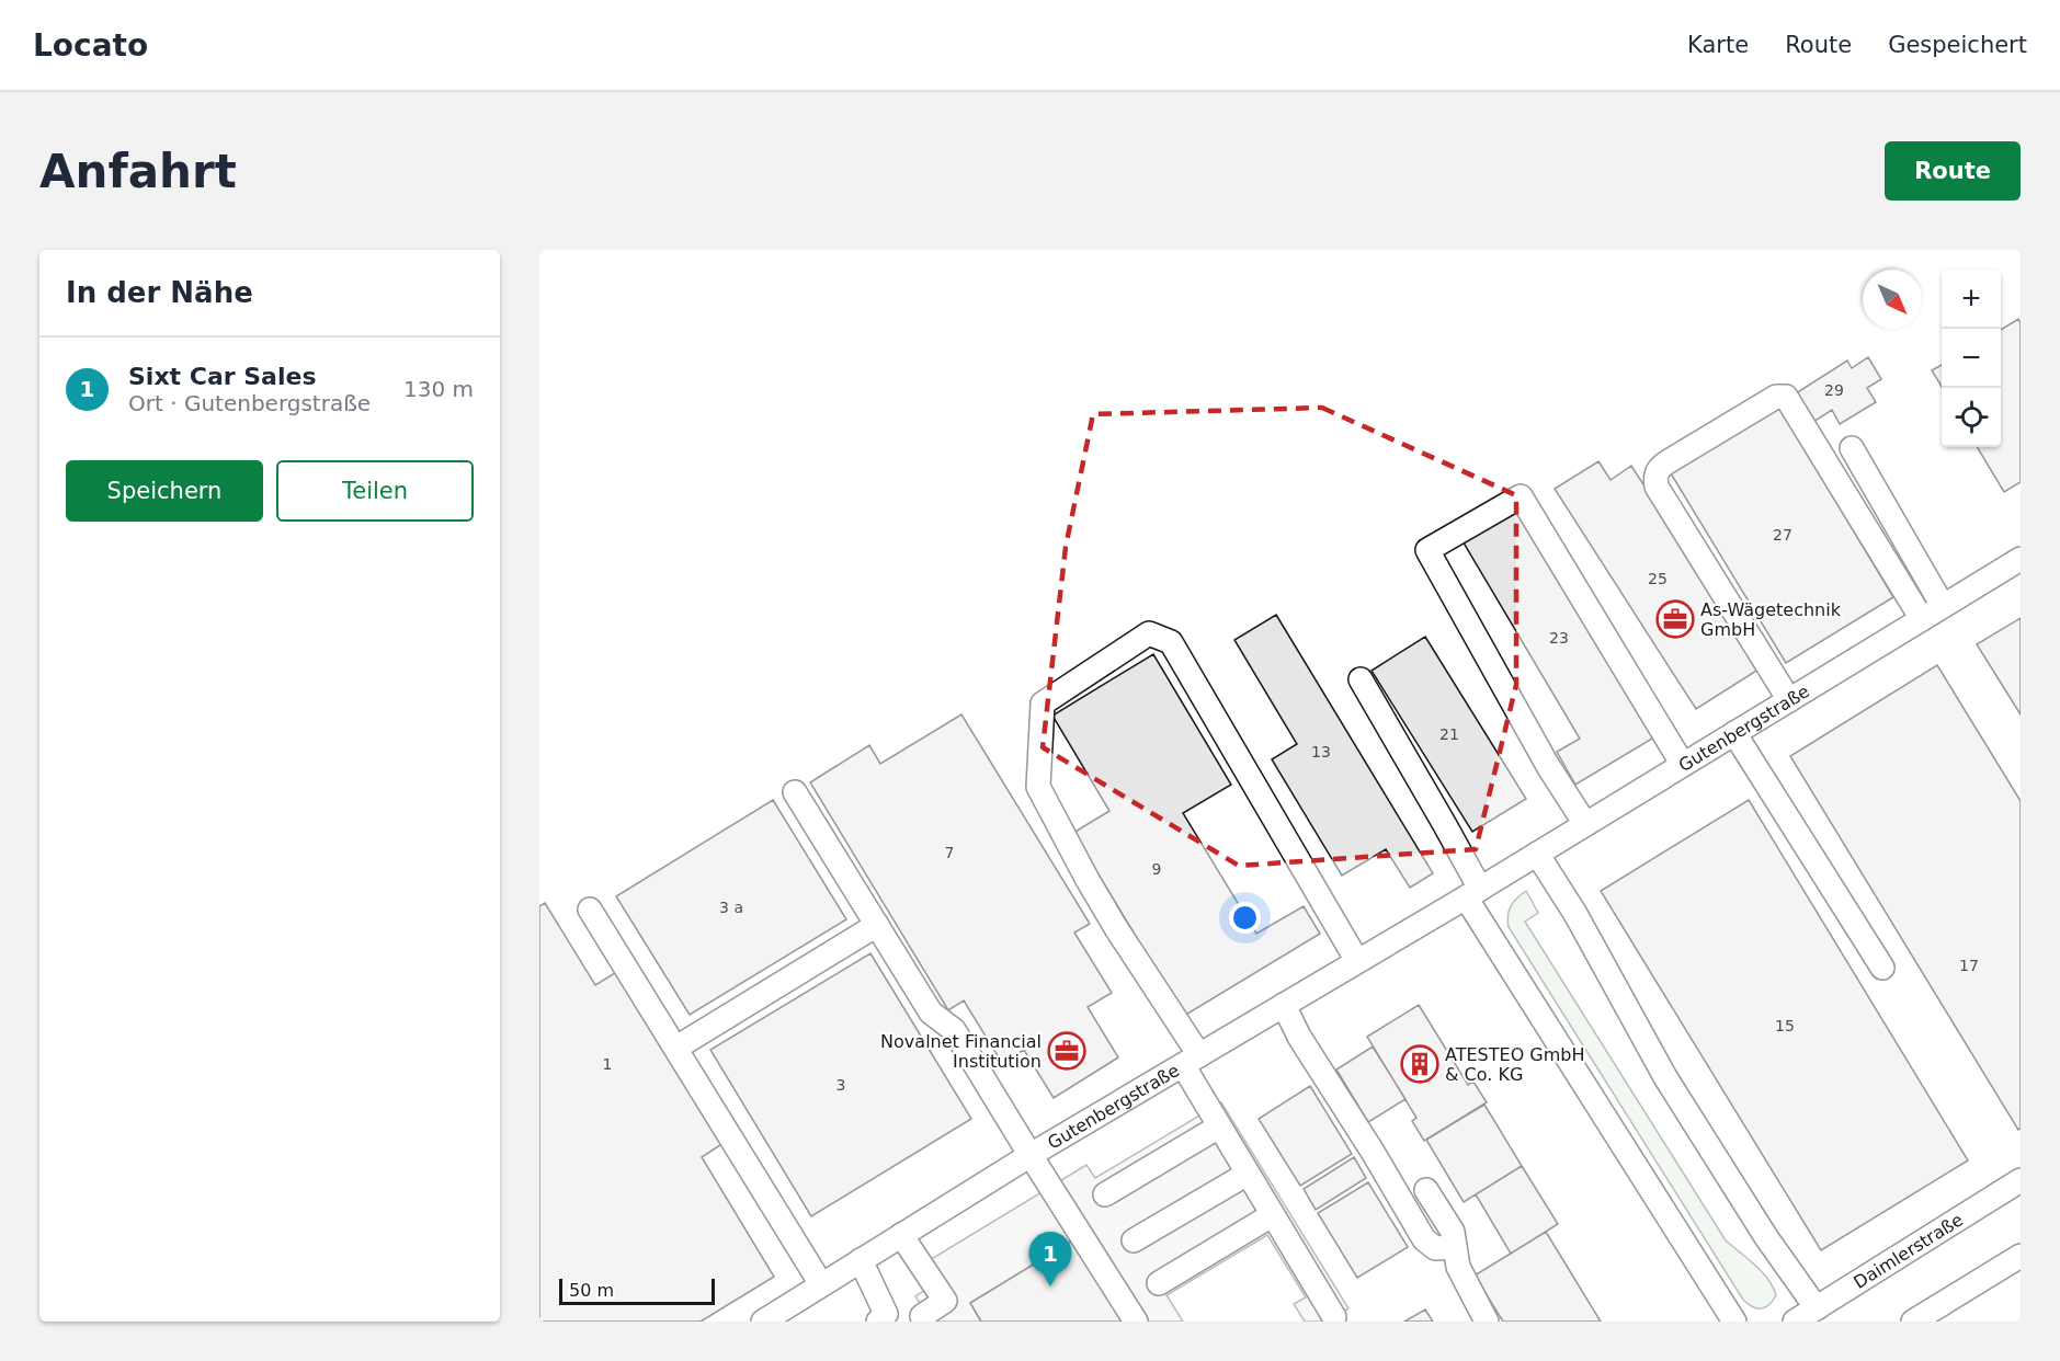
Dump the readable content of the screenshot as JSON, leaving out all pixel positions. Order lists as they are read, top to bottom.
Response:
{
  "streets": {
    "street": ["Gutenbergstraße", "Daimlerstraße"]
  },
  "places": {
    "office": ["As-Wägetechnik GmbH", "Novalnet Financial Institution"],
    "building": ["ATESTEO GmbH & Co. KG"]
  },
  "house_numbers": [
    "29",
    "27",
    "25",
    "23",
    "21",
    "13",
    "7",
    "9",
    "3 a",
    "17",
    "15",
    "1",
    "3"
  ],
  "scale_bar": "50 m",
  "north": "bottom right",
  "page": {
    "header": "Locato",
    "nav": ["Karte", "Route", "Gespeichert"],
    "buttons": [
      "Route",
      ["Speichern", "Teilen"]
    ],
    "title": "Anfahrt",
    "heading": "In der Nähe",
    "map_buttons": ["+", "−"],
    "list": [
      {
        "mark": "1",
        "name": "Sixt Car Sales",
        "note": "Ort · Gutenbergstraße",
        "value": "130 m"
      }
    ],
    "pins": "1",
    "scale": "50 m"
  }
}
